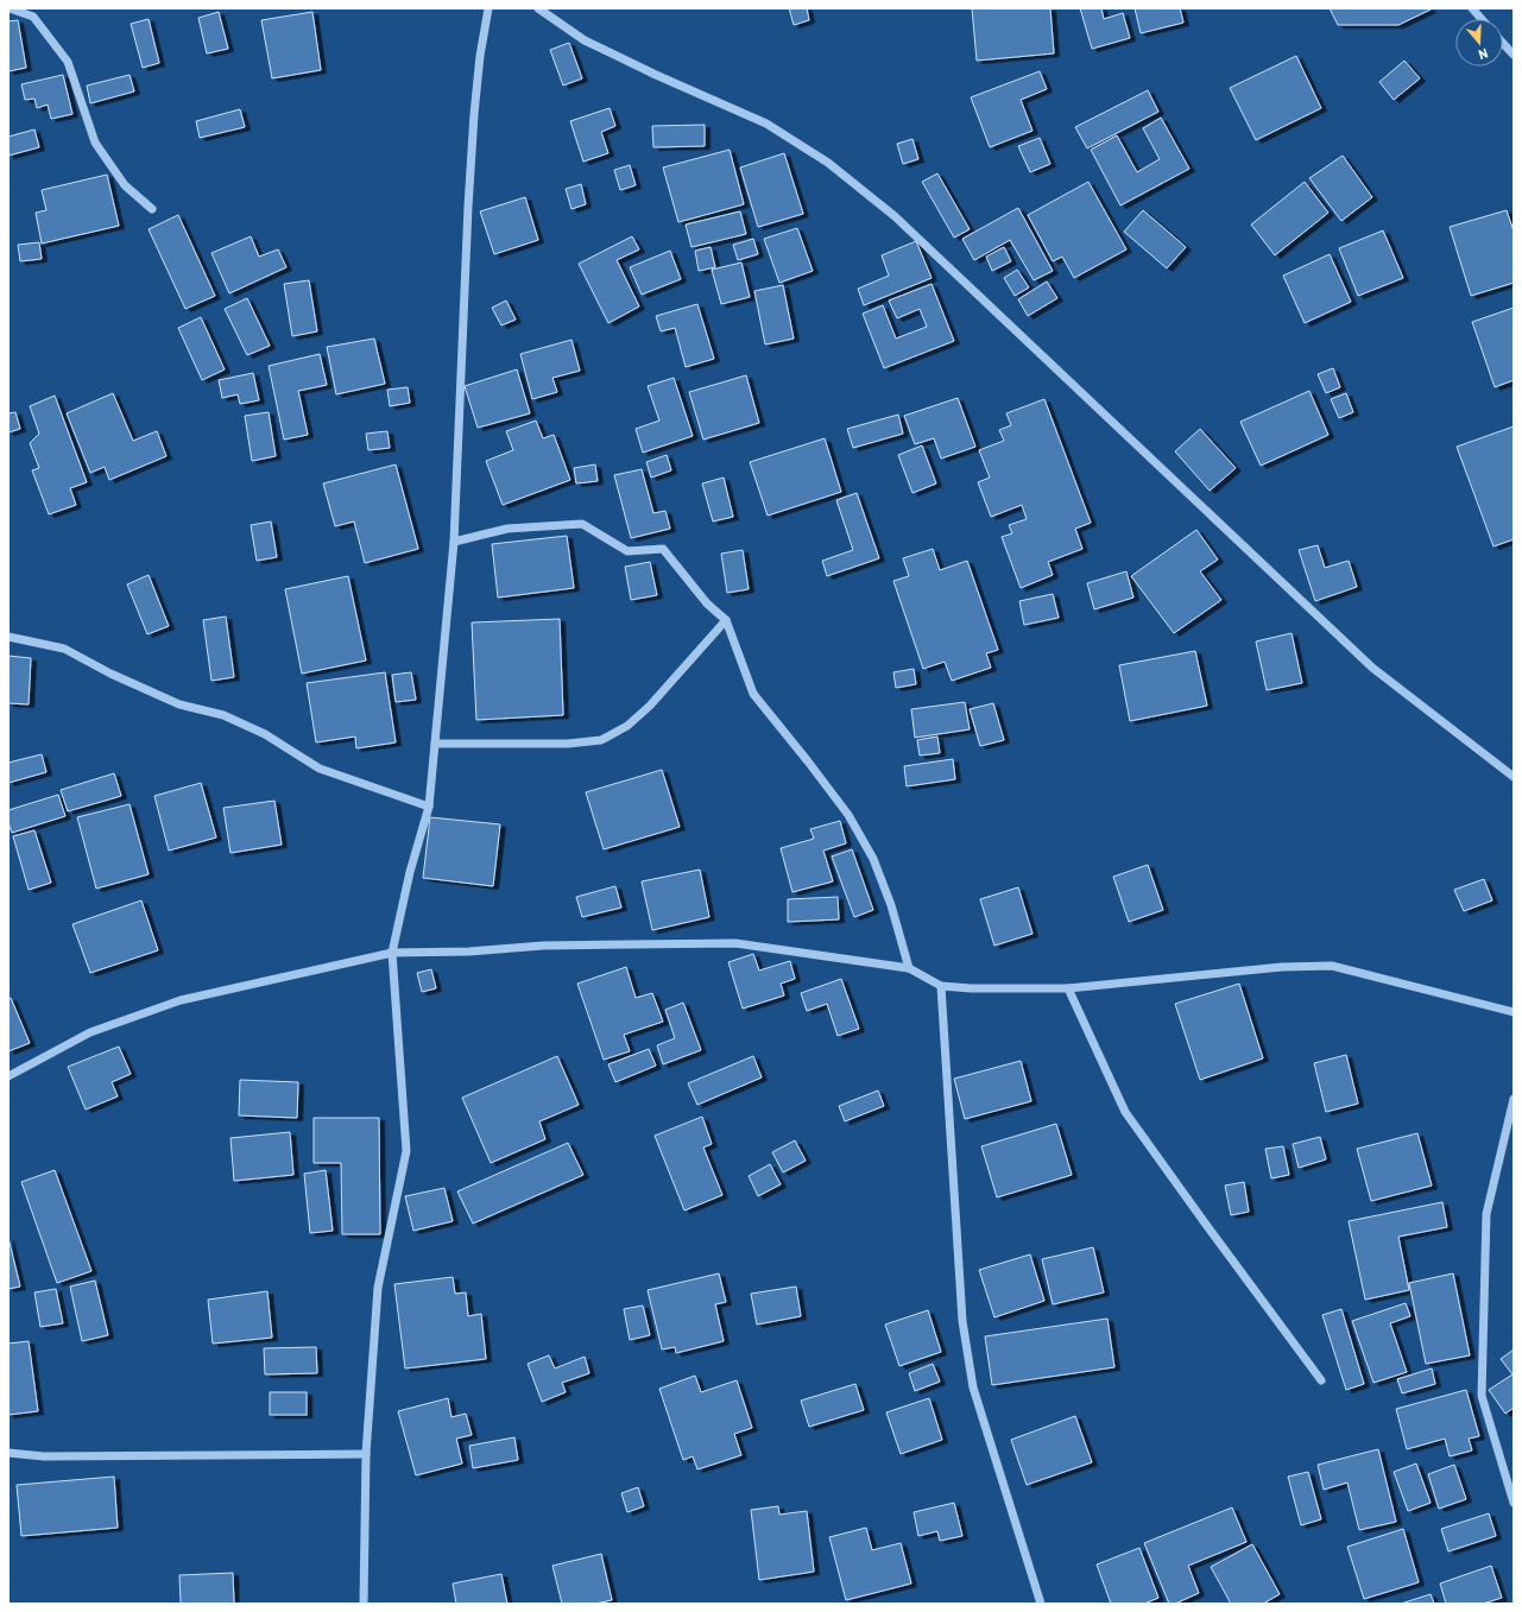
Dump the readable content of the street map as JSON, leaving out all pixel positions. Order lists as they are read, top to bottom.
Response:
{
  "north": "bottom"
}
